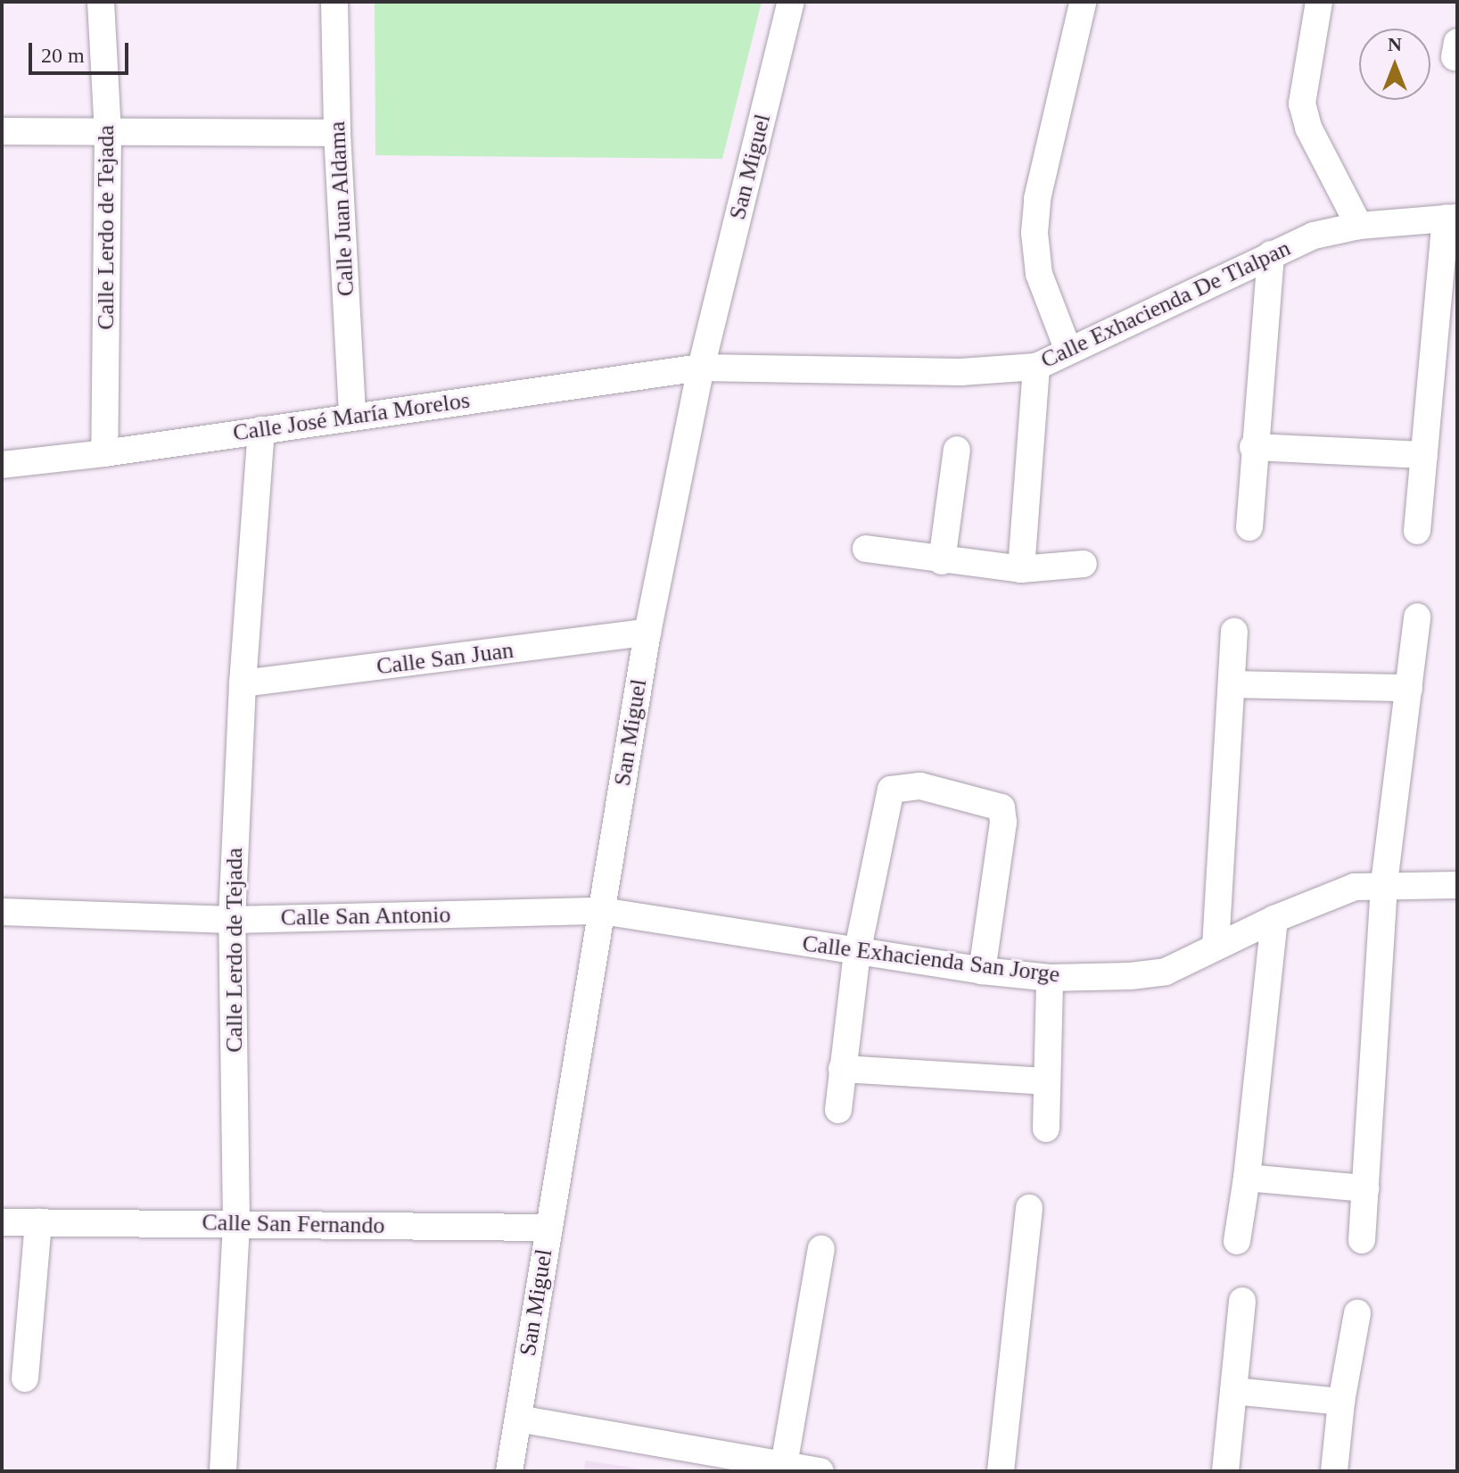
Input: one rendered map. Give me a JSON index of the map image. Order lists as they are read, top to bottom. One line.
{"streets":{"street":["San Miguel","Calle Juan Aldama","Calle Lerdo de Tejada","Calle Exhacienda De Tlalpan","Calle José María Morelos","Calle San Juan","Calle San Antonio","Calle Exhacienda San Jorge","Calle San Fernando"]},"crossings":[["San Miguel","Calle Exhacienda De Tlalpan"],["San Miguel","Calle José María Morelos"],["San Miguel","Calle San Juan"],["San Miguel","Calle San Antonio"],["San Miguel","Calle Exhacienda San Jorge"],["San Miguel","Calle San Fernando"],["Calle Juan Aldama","Calle José María Morelos"],["Calle Lerdo de Tejada","Calle José María Morelos"],["Calle Lerdo de Tejada","Calle San Juan"],["Calle Lerdo de Tejada","Calle San Antonio"],["Calle Lerdo de Tejada","Calle San Fernando"],["Calle Exhacienda De Tlalpan","Calle José María Morelos"],["Calle San Antonio","Calle Exhacienda San Jorge"]],"scale_bar":"20 m","north":"top"}
